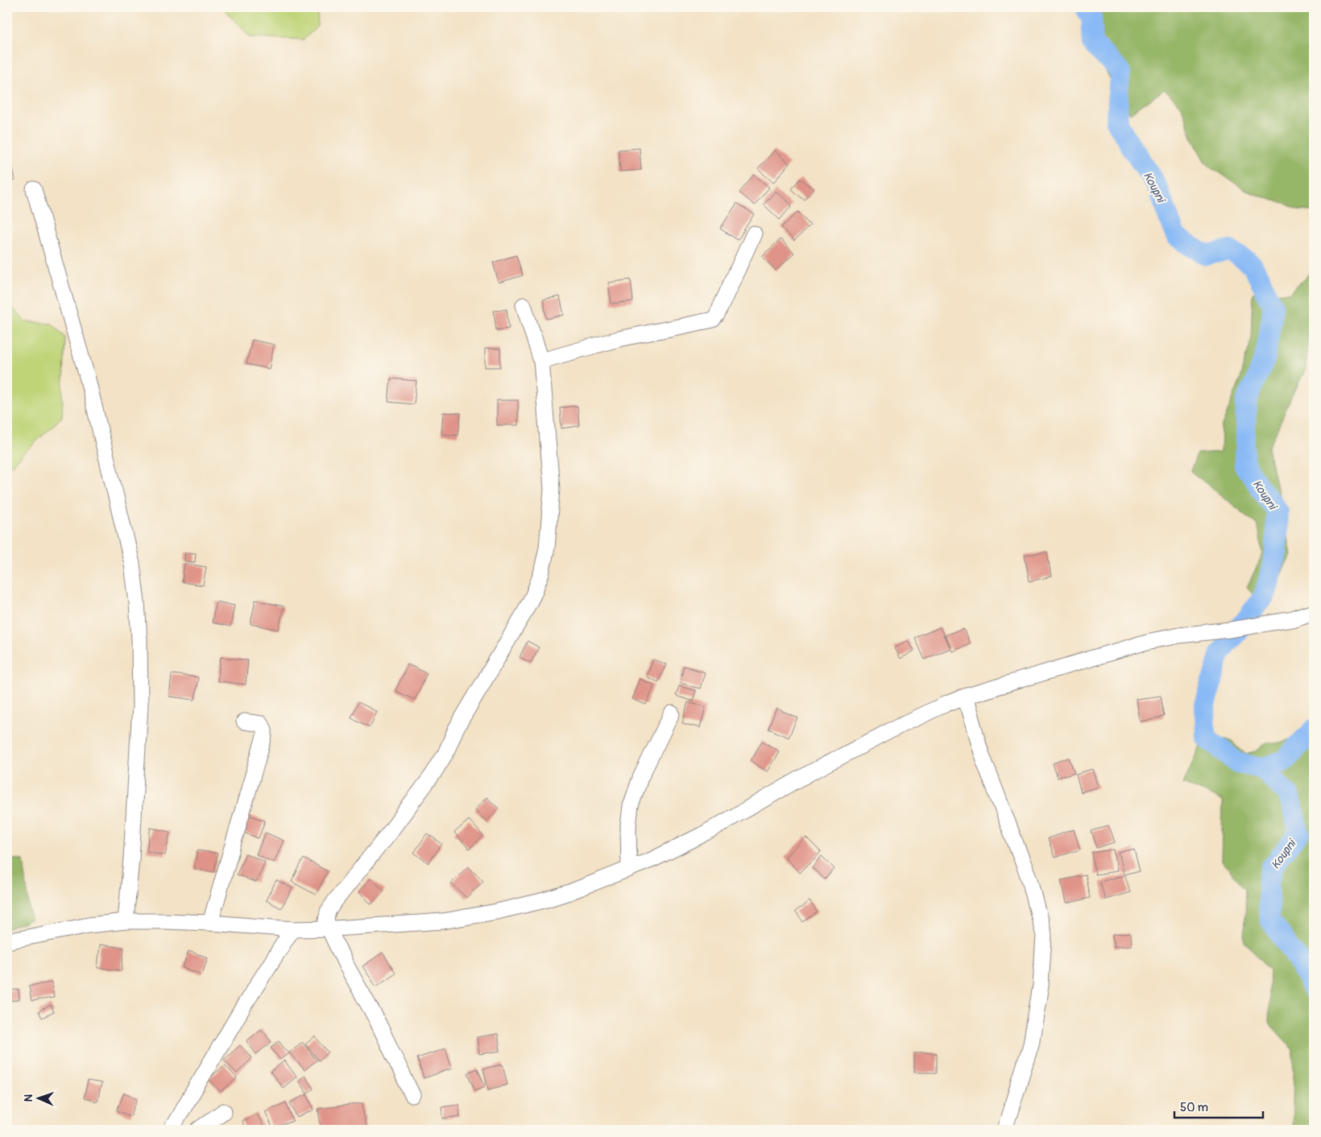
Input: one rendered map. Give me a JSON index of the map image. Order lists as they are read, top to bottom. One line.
{"water":["Koupni"],"scale_bar":"50 m","north":"left"}
